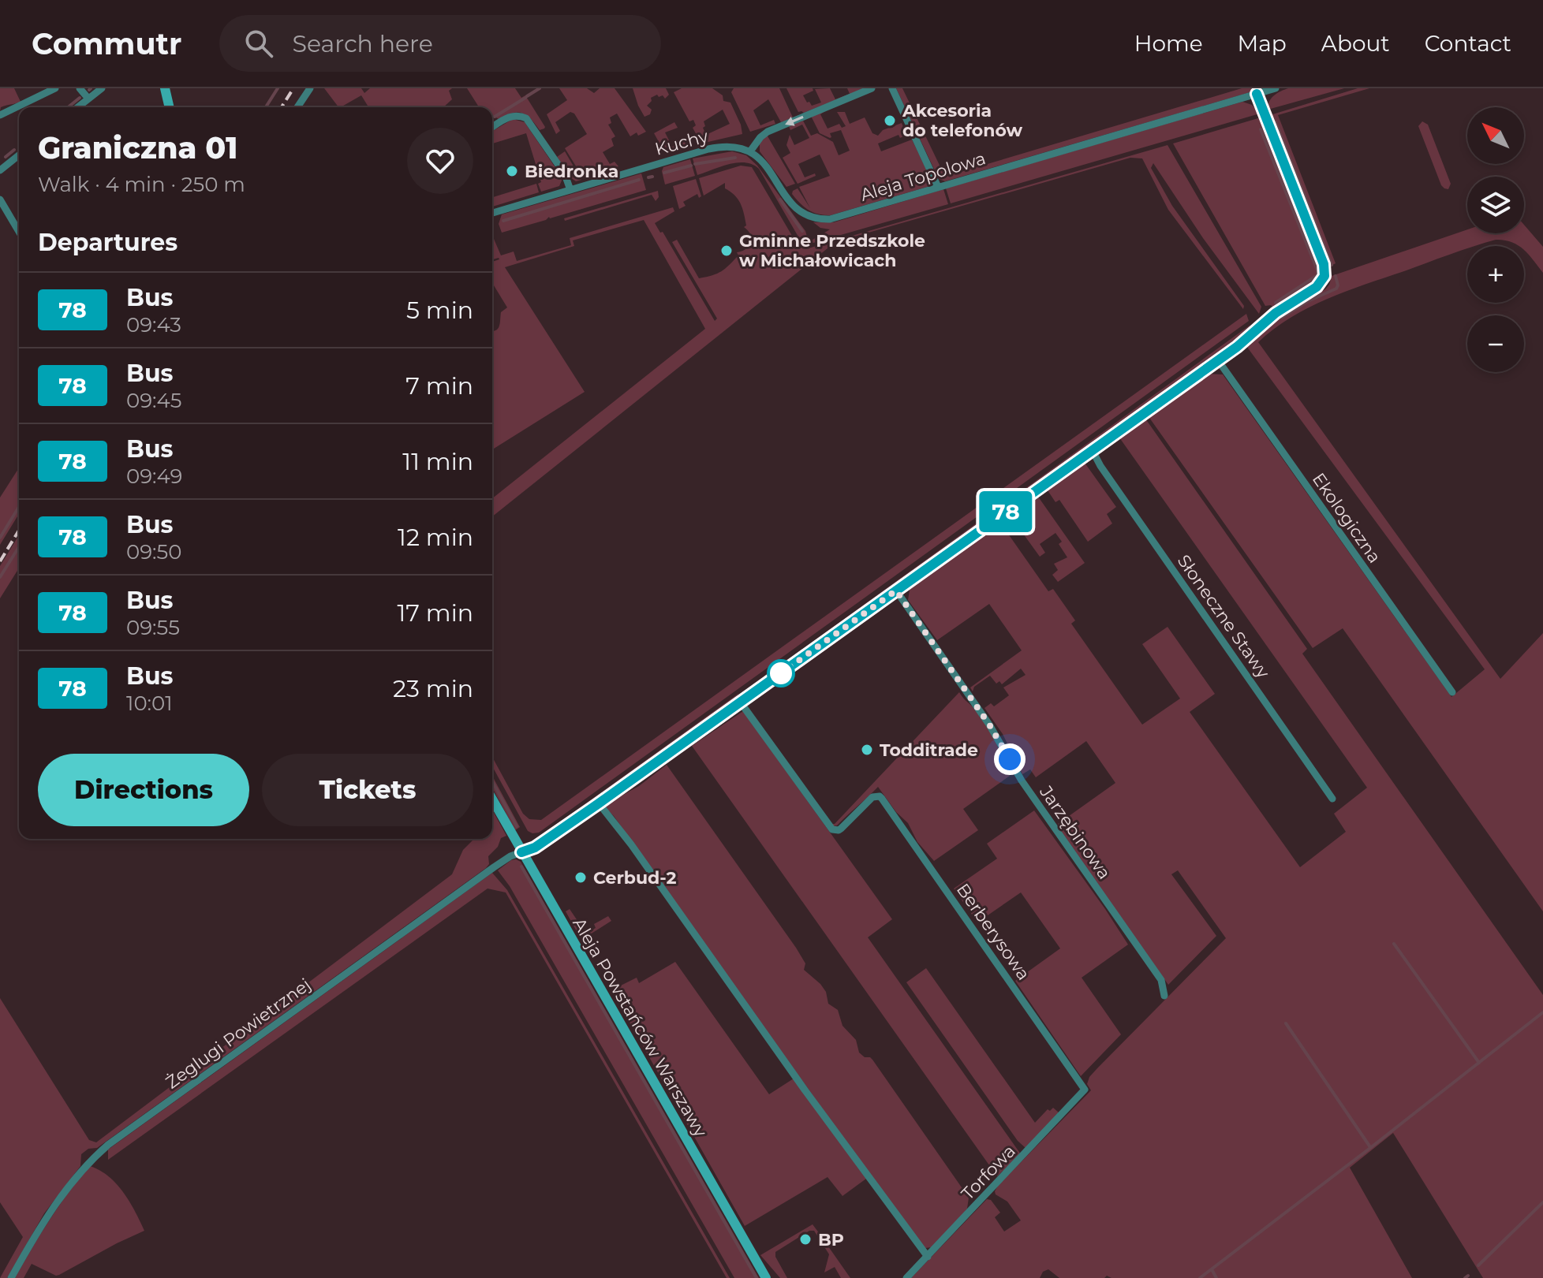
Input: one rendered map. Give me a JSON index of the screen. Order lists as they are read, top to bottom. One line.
{"streets":{"street":["Kuchy","Aleja Topolowa","Ekologiczna","Słoneczne Stawy","Jarzębinowa","Berberysowa","Aleja Powstańców Warszawy","Żeglugi Powietrznej","Torfowa"]},"crossings":[["Kuchy","Aleja Topolowa"],["Aleja Topolowa","Żeglugi Powietrznej"],["Ekologiczna","Żeglugi Powietrznej"],["Słoneczne Stawy","Żeglugi Powietrznej"],["Jarzębinowa","Żeglugi Powietrznej"],["Berberysowa","Żeglugi Powietrznej"],["Berberysowa","Torfowa"],["Aleja Powstańców Warszawy","Żeglugi Powietrznej"]],"places":["Akcesoria do telefonów","Biedronka","Gminne Przedszkole w Michałowicach","Todditrade","Cerbud-2","BP"],"lines":["bus line 78"],"north":"top left","page":{"header":"Commutr","search":"Search here","nav":["Home","Map","About","Contact"],"on_map":"78","map_buttons":["+","−"],"heading":[["Graniczna 01","Walk · 4 min · 250 m"],"Departures"],"list":[{"mark":"78","name":"Bus","note":"09:43","value":"5 min"},{"mark":"78","name":"Bus","note":"09:45","value":"7 min"},{"mark":"78","name":"Bus","note":"09:49","value":"11 min"},{"mark":"78","name":"Bus","note":"09:50","value":"12 min"},{"mark":"78","name":"Bus","note":"09:55","value":"17 min"},{"mark":"78","name":"Bus","note":"10:01","value":"23 min"}],"buttons":["Directions","Tickets"]}}
